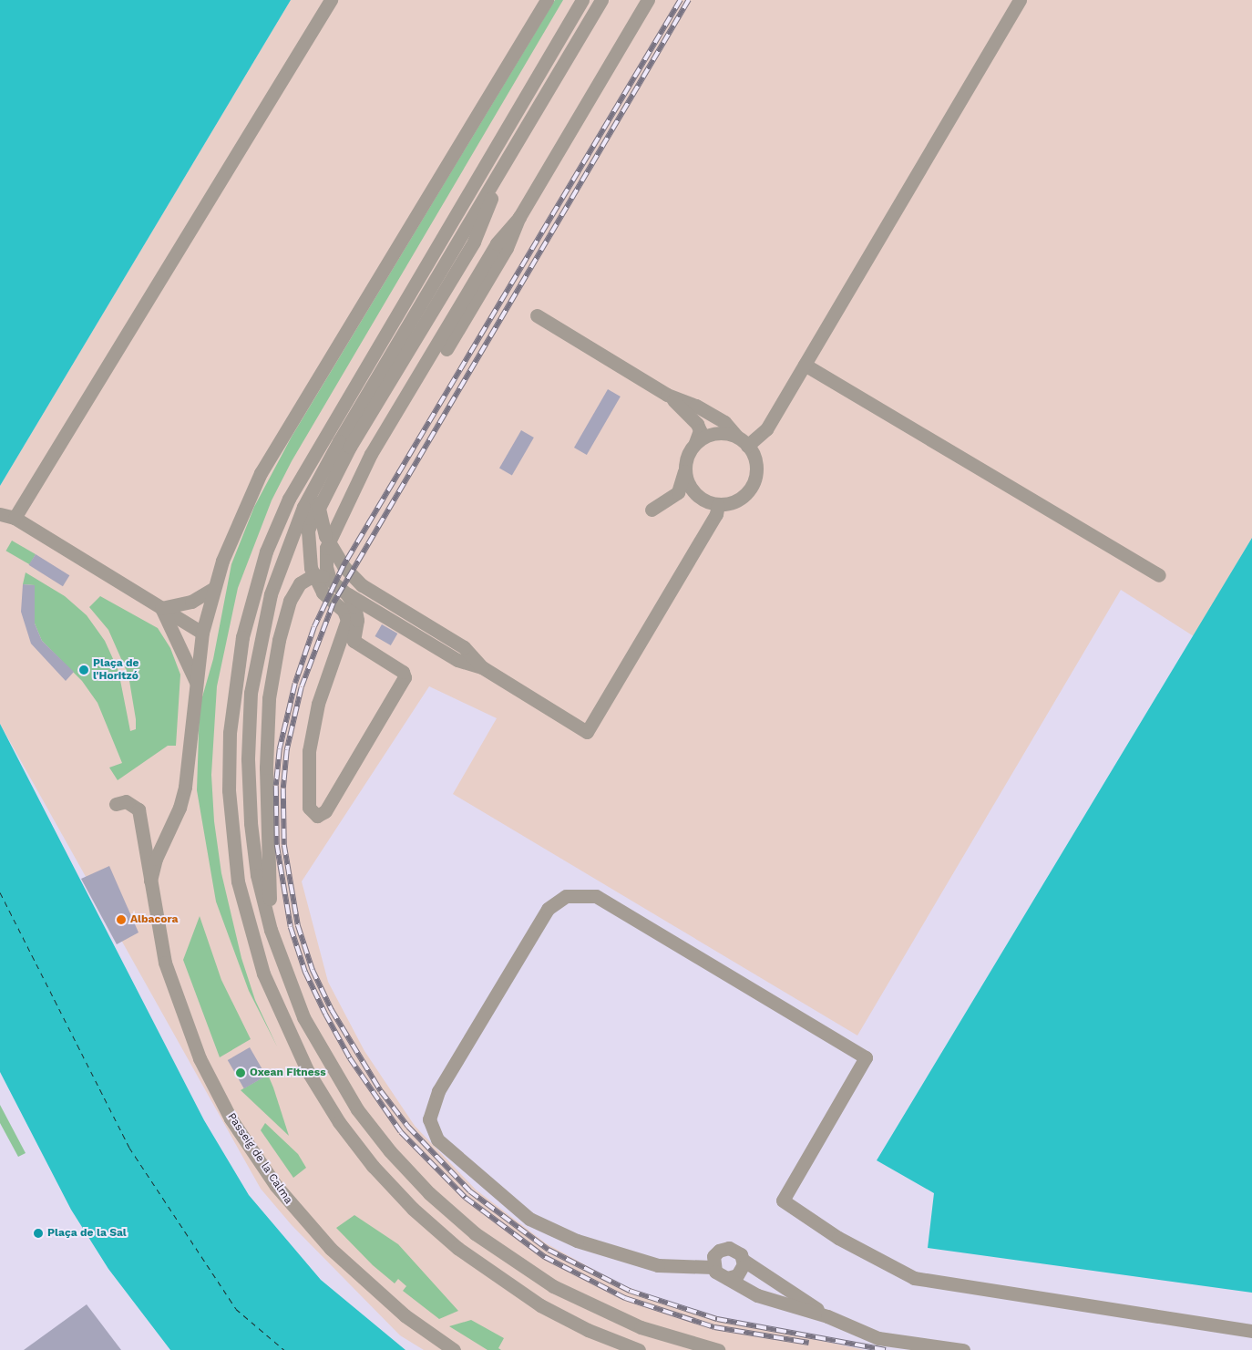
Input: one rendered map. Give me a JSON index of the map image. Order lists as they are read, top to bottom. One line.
{"streets":{"street":["Passeig de la Calma"]},"places":["Plaça de l'Horitzó","Albacora","Oxean Fitness","Plaça de la Sal"]}
